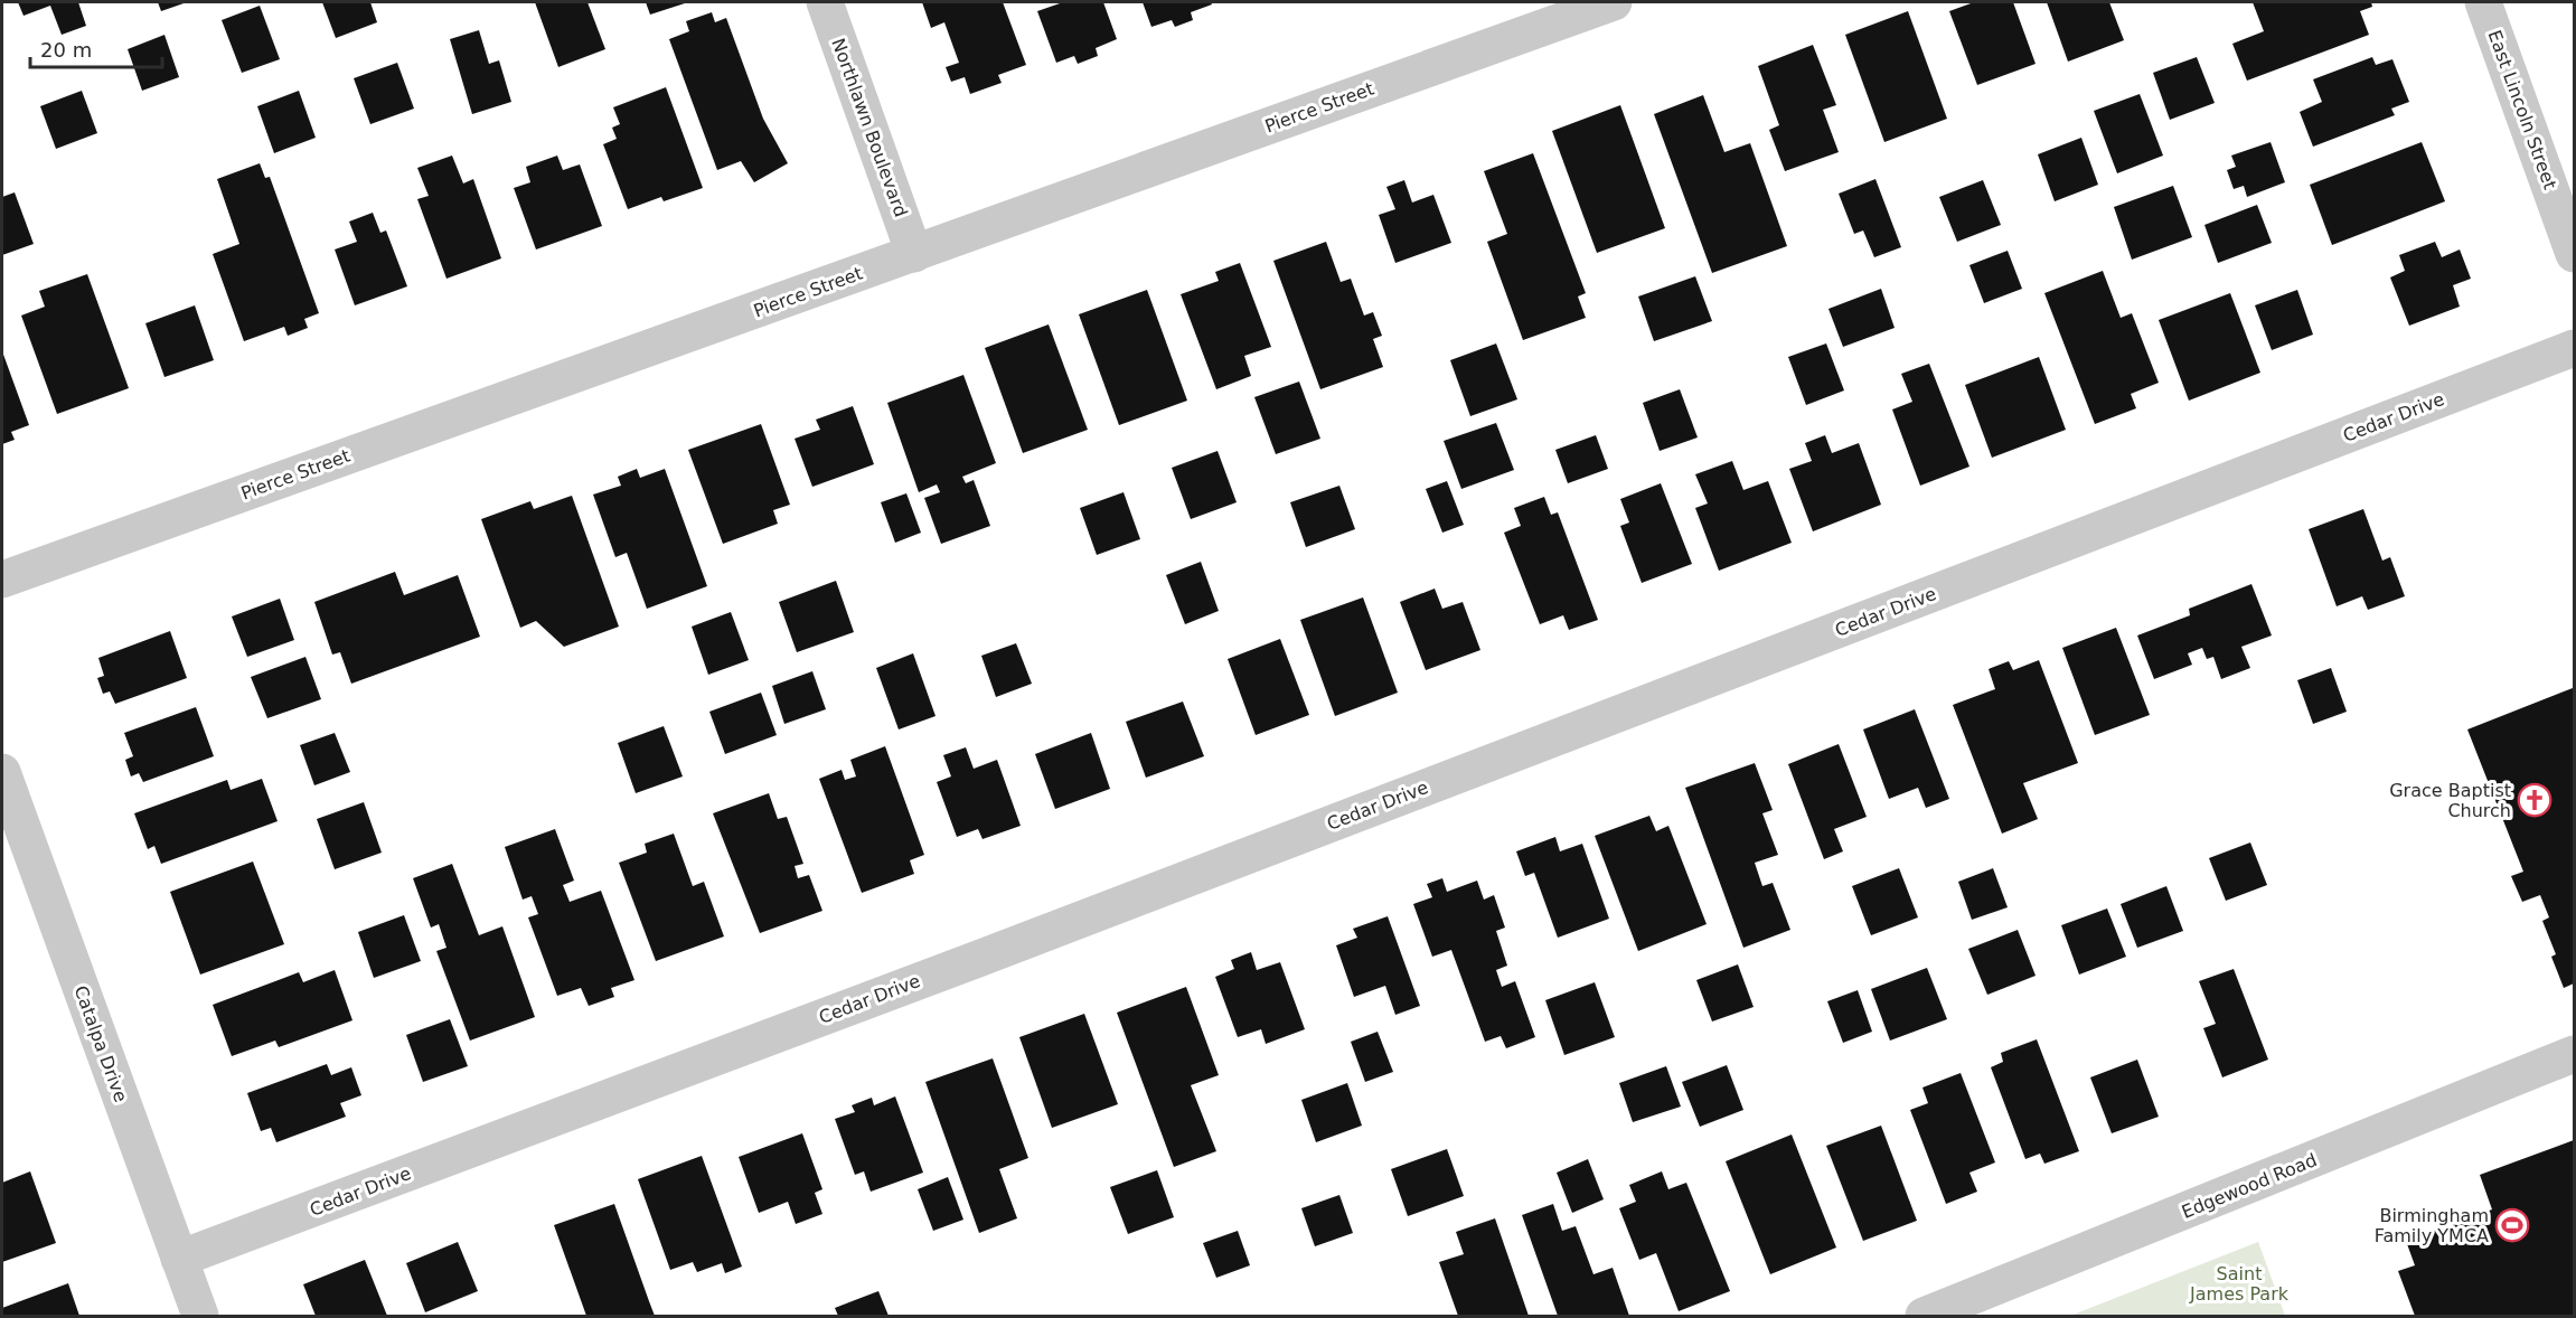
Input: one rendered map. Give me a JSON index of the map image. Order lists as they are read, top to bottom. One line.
{"streets":{"street":["Pierce Street","East Lincoln Street","Northlawn Boulevard","Cedar Drive","Catalpa Drive","Edgewood Road"]},"crossings":[["Pierce Street","Northlawn Boulevard"],["Cedar Drive","Catalpa Drive"]],"parks":["Saint James Park"],"places":{"church":["Grace Baptist Church"],"sports":["Birmingham Family YMCA"]},"scale_bar":"20 m"}
